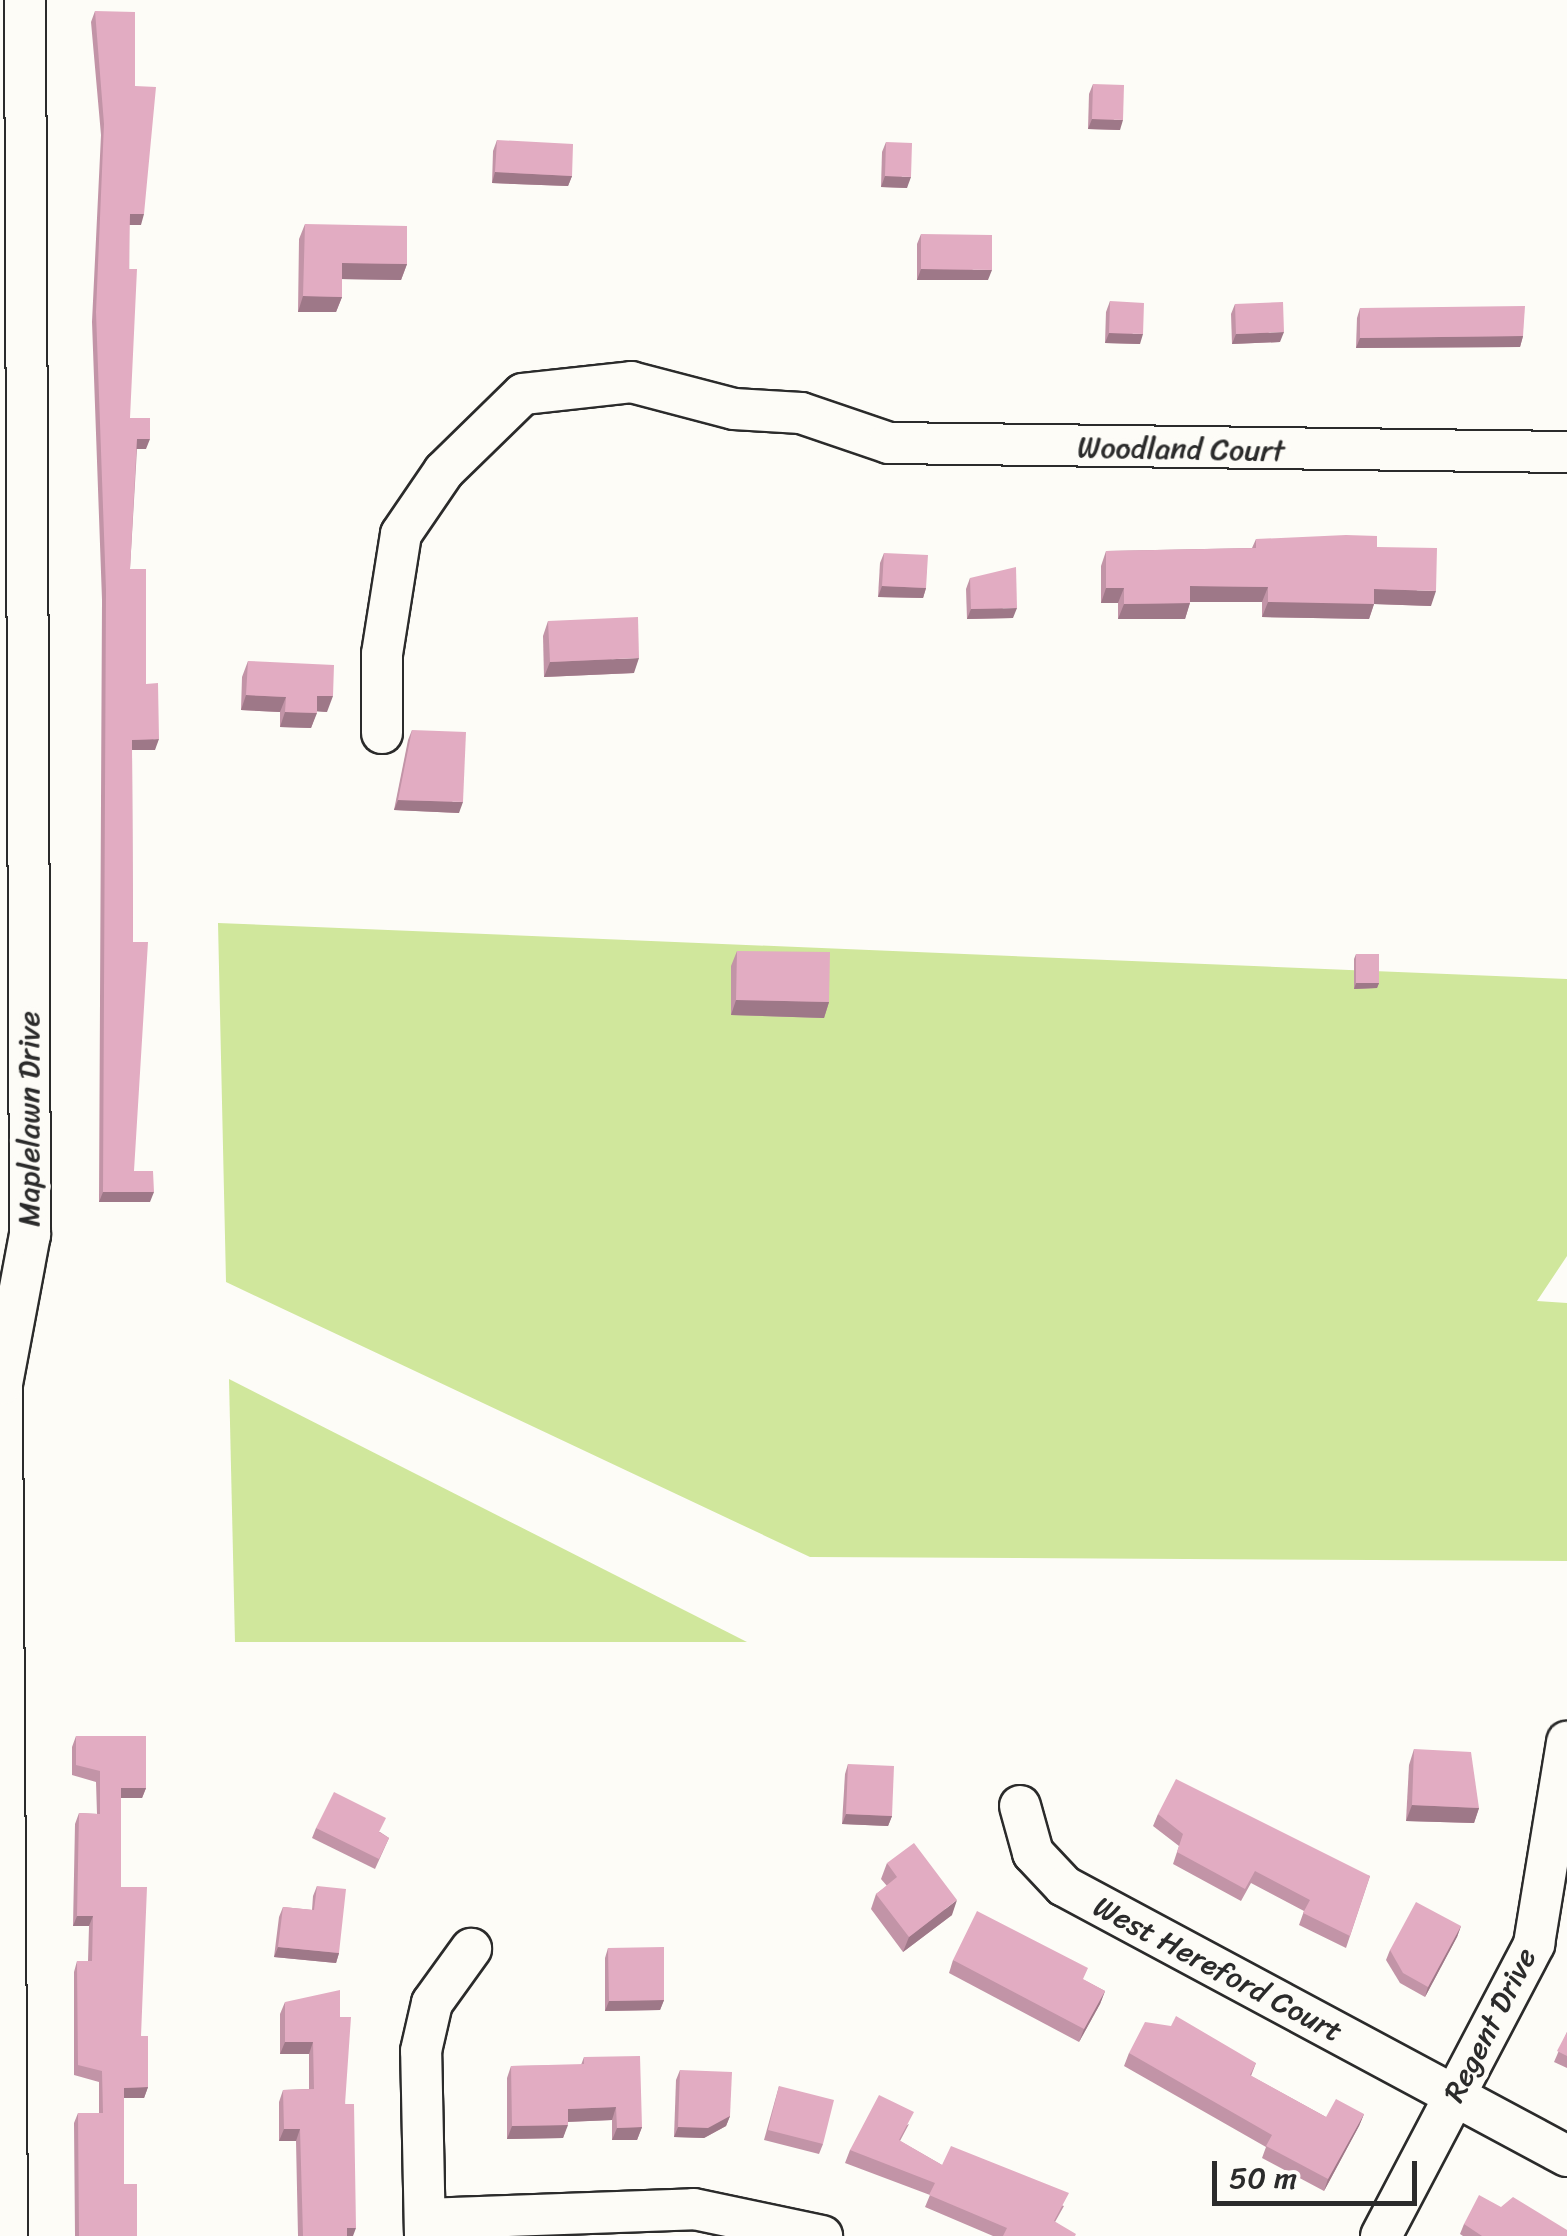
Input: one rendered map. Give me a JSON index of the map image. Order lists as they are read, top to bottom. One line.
{"streets":{"street":["Woodland Court","Maplelawn Drive","West Hereford Court","Regent Drive"]},"crossings":[["West Hereford Court","Regent Drive"]],"scale_bar":"50 m"}
